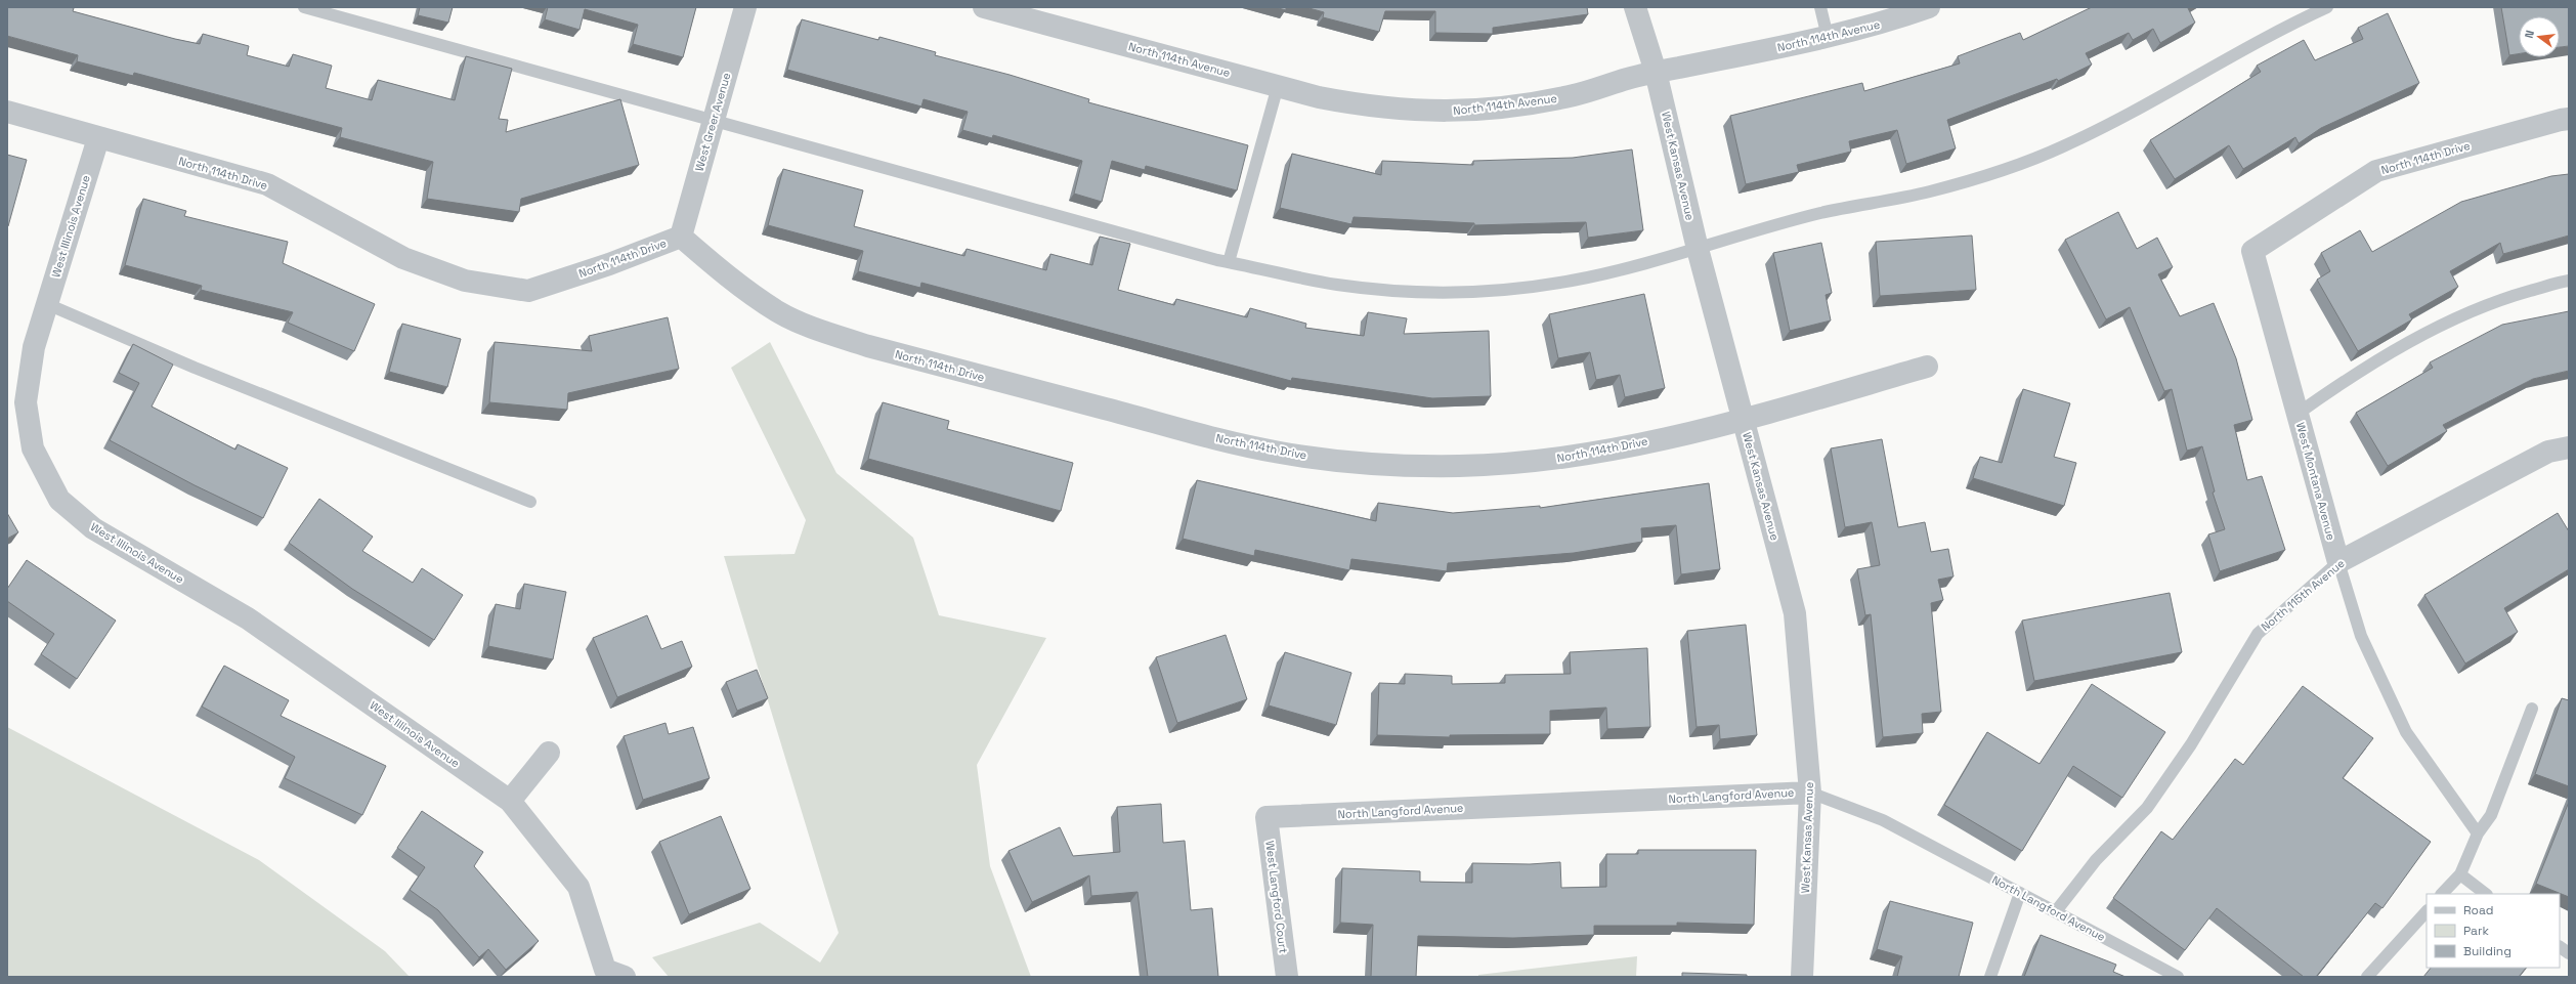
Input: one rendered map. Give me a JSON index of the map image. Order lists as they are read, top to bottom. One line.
{"streets":{"street":["North 114th Avenue","West Greer Avenue","North 114th Drive","West Kansas Avenue","West Illinois Avenue","West Montana Avenue","North 115th Avenue","North Langford Avenue","West Langford Court"]},"crossings":[["North 114th Avenue","West Kansas Avenue"],["West Greer Avenue","North 114th Drive"],["North 114th Drive","West Kansas Avenue"],["North 114th Drive","West Illinois Avenue"],["North 114th Drive","West Montana Avenue"],["West Kansas Avenue","North Langford Avenue"],["West Montana Avenue","North 115th Avenue"],["North 115th Avenue","North Langford Avenue"],["North Langford Avenue","West Langford Court"]],"legend":["Road","Park","Building"],"north":"left"}
